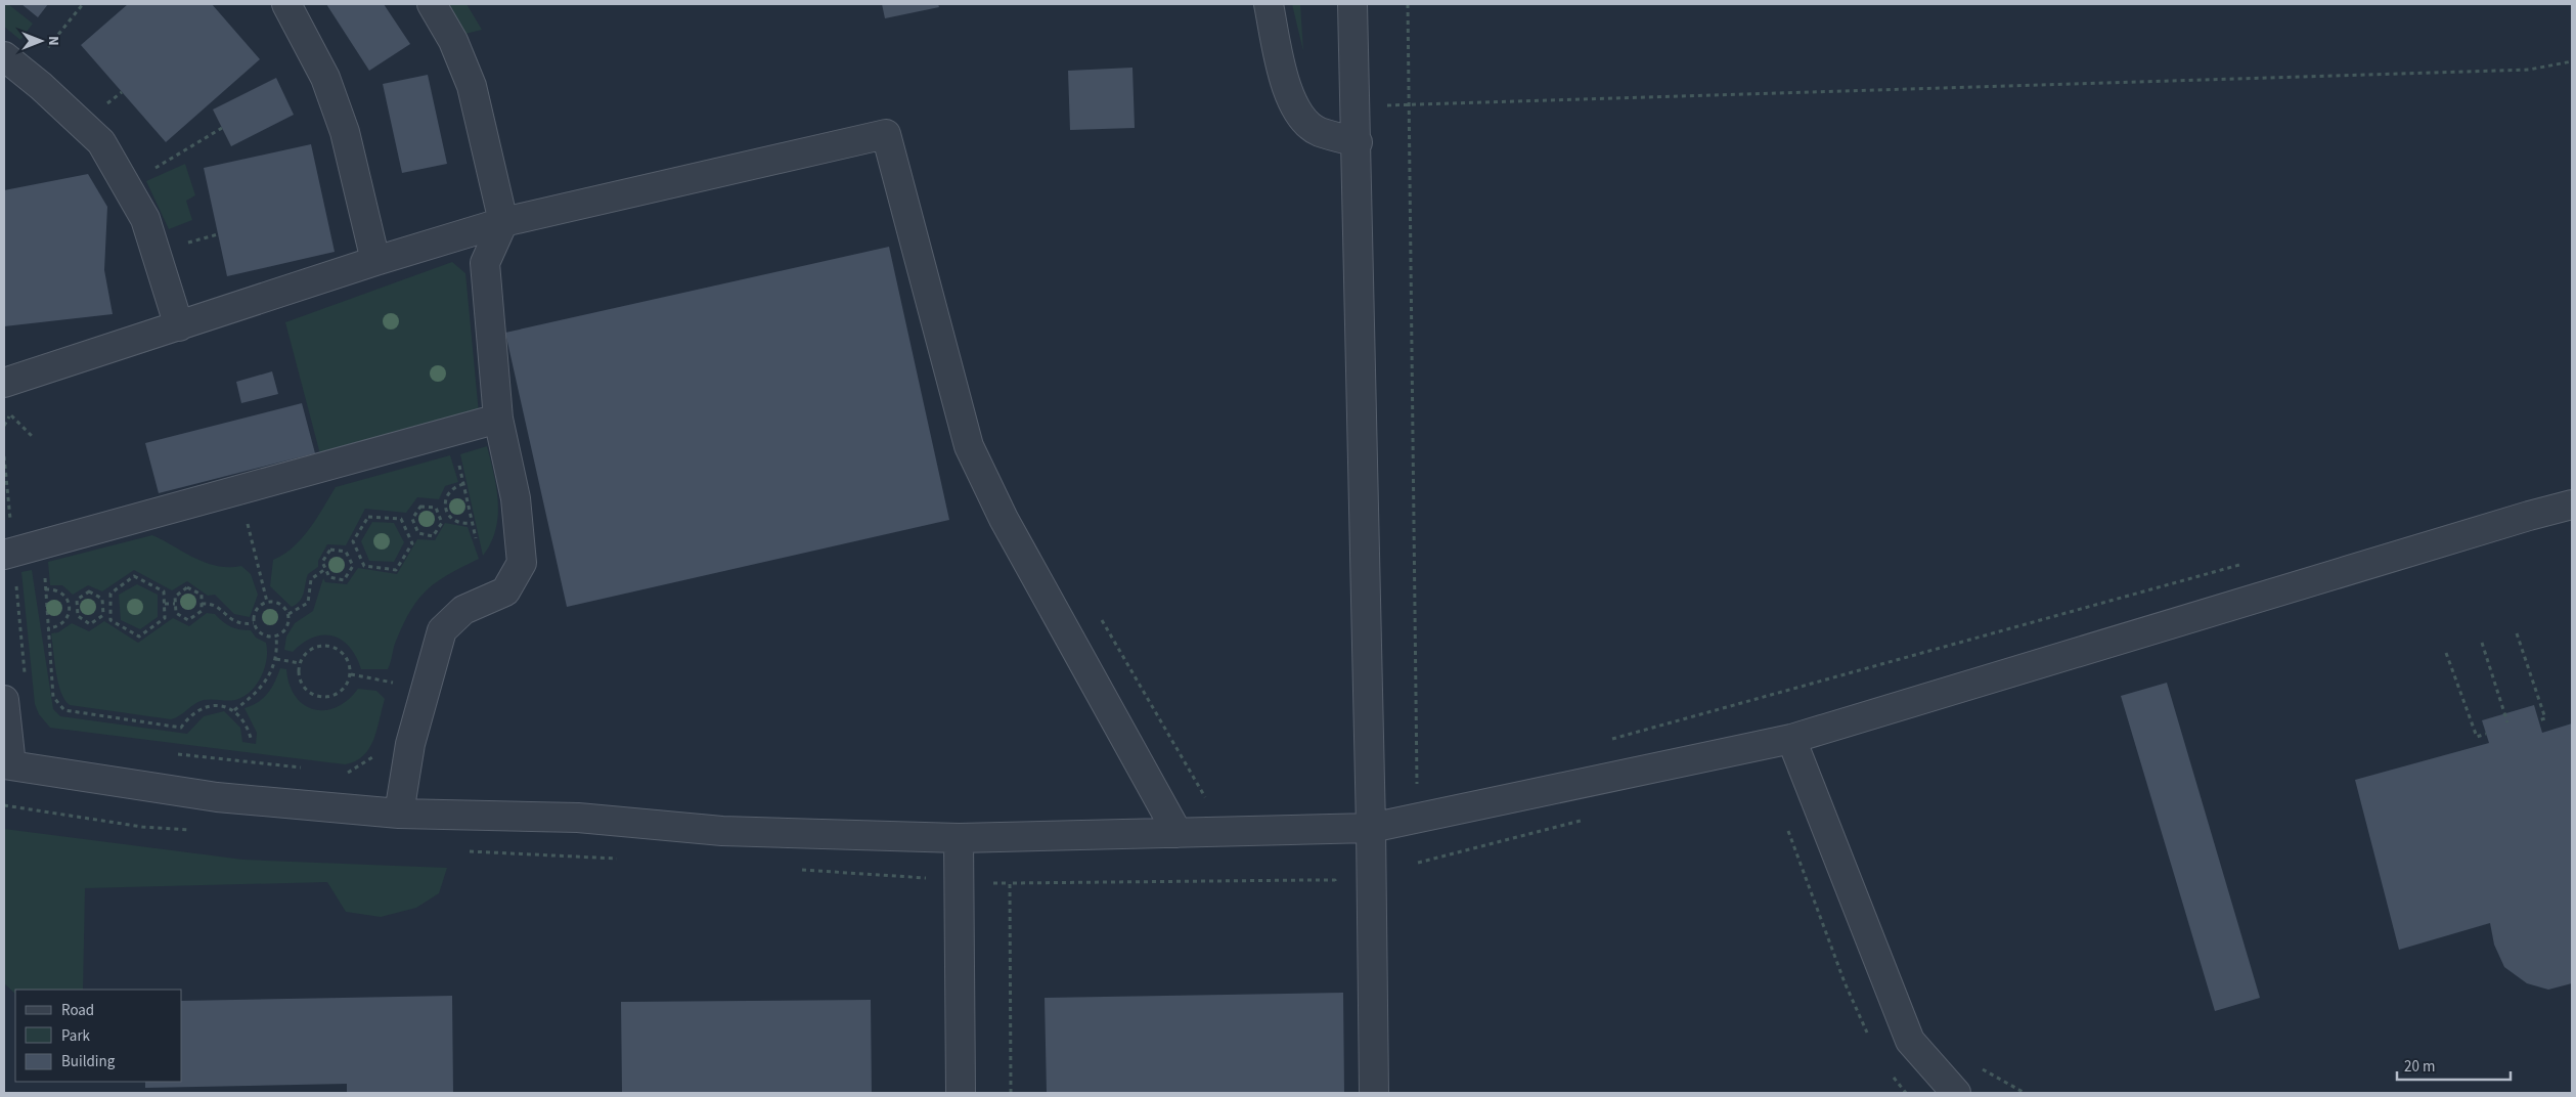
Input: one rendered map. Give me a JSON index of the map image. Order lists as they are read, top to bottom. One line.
{"legend":["Road","Park","Building"],"scale_bar":"20 m","north":"right"}
